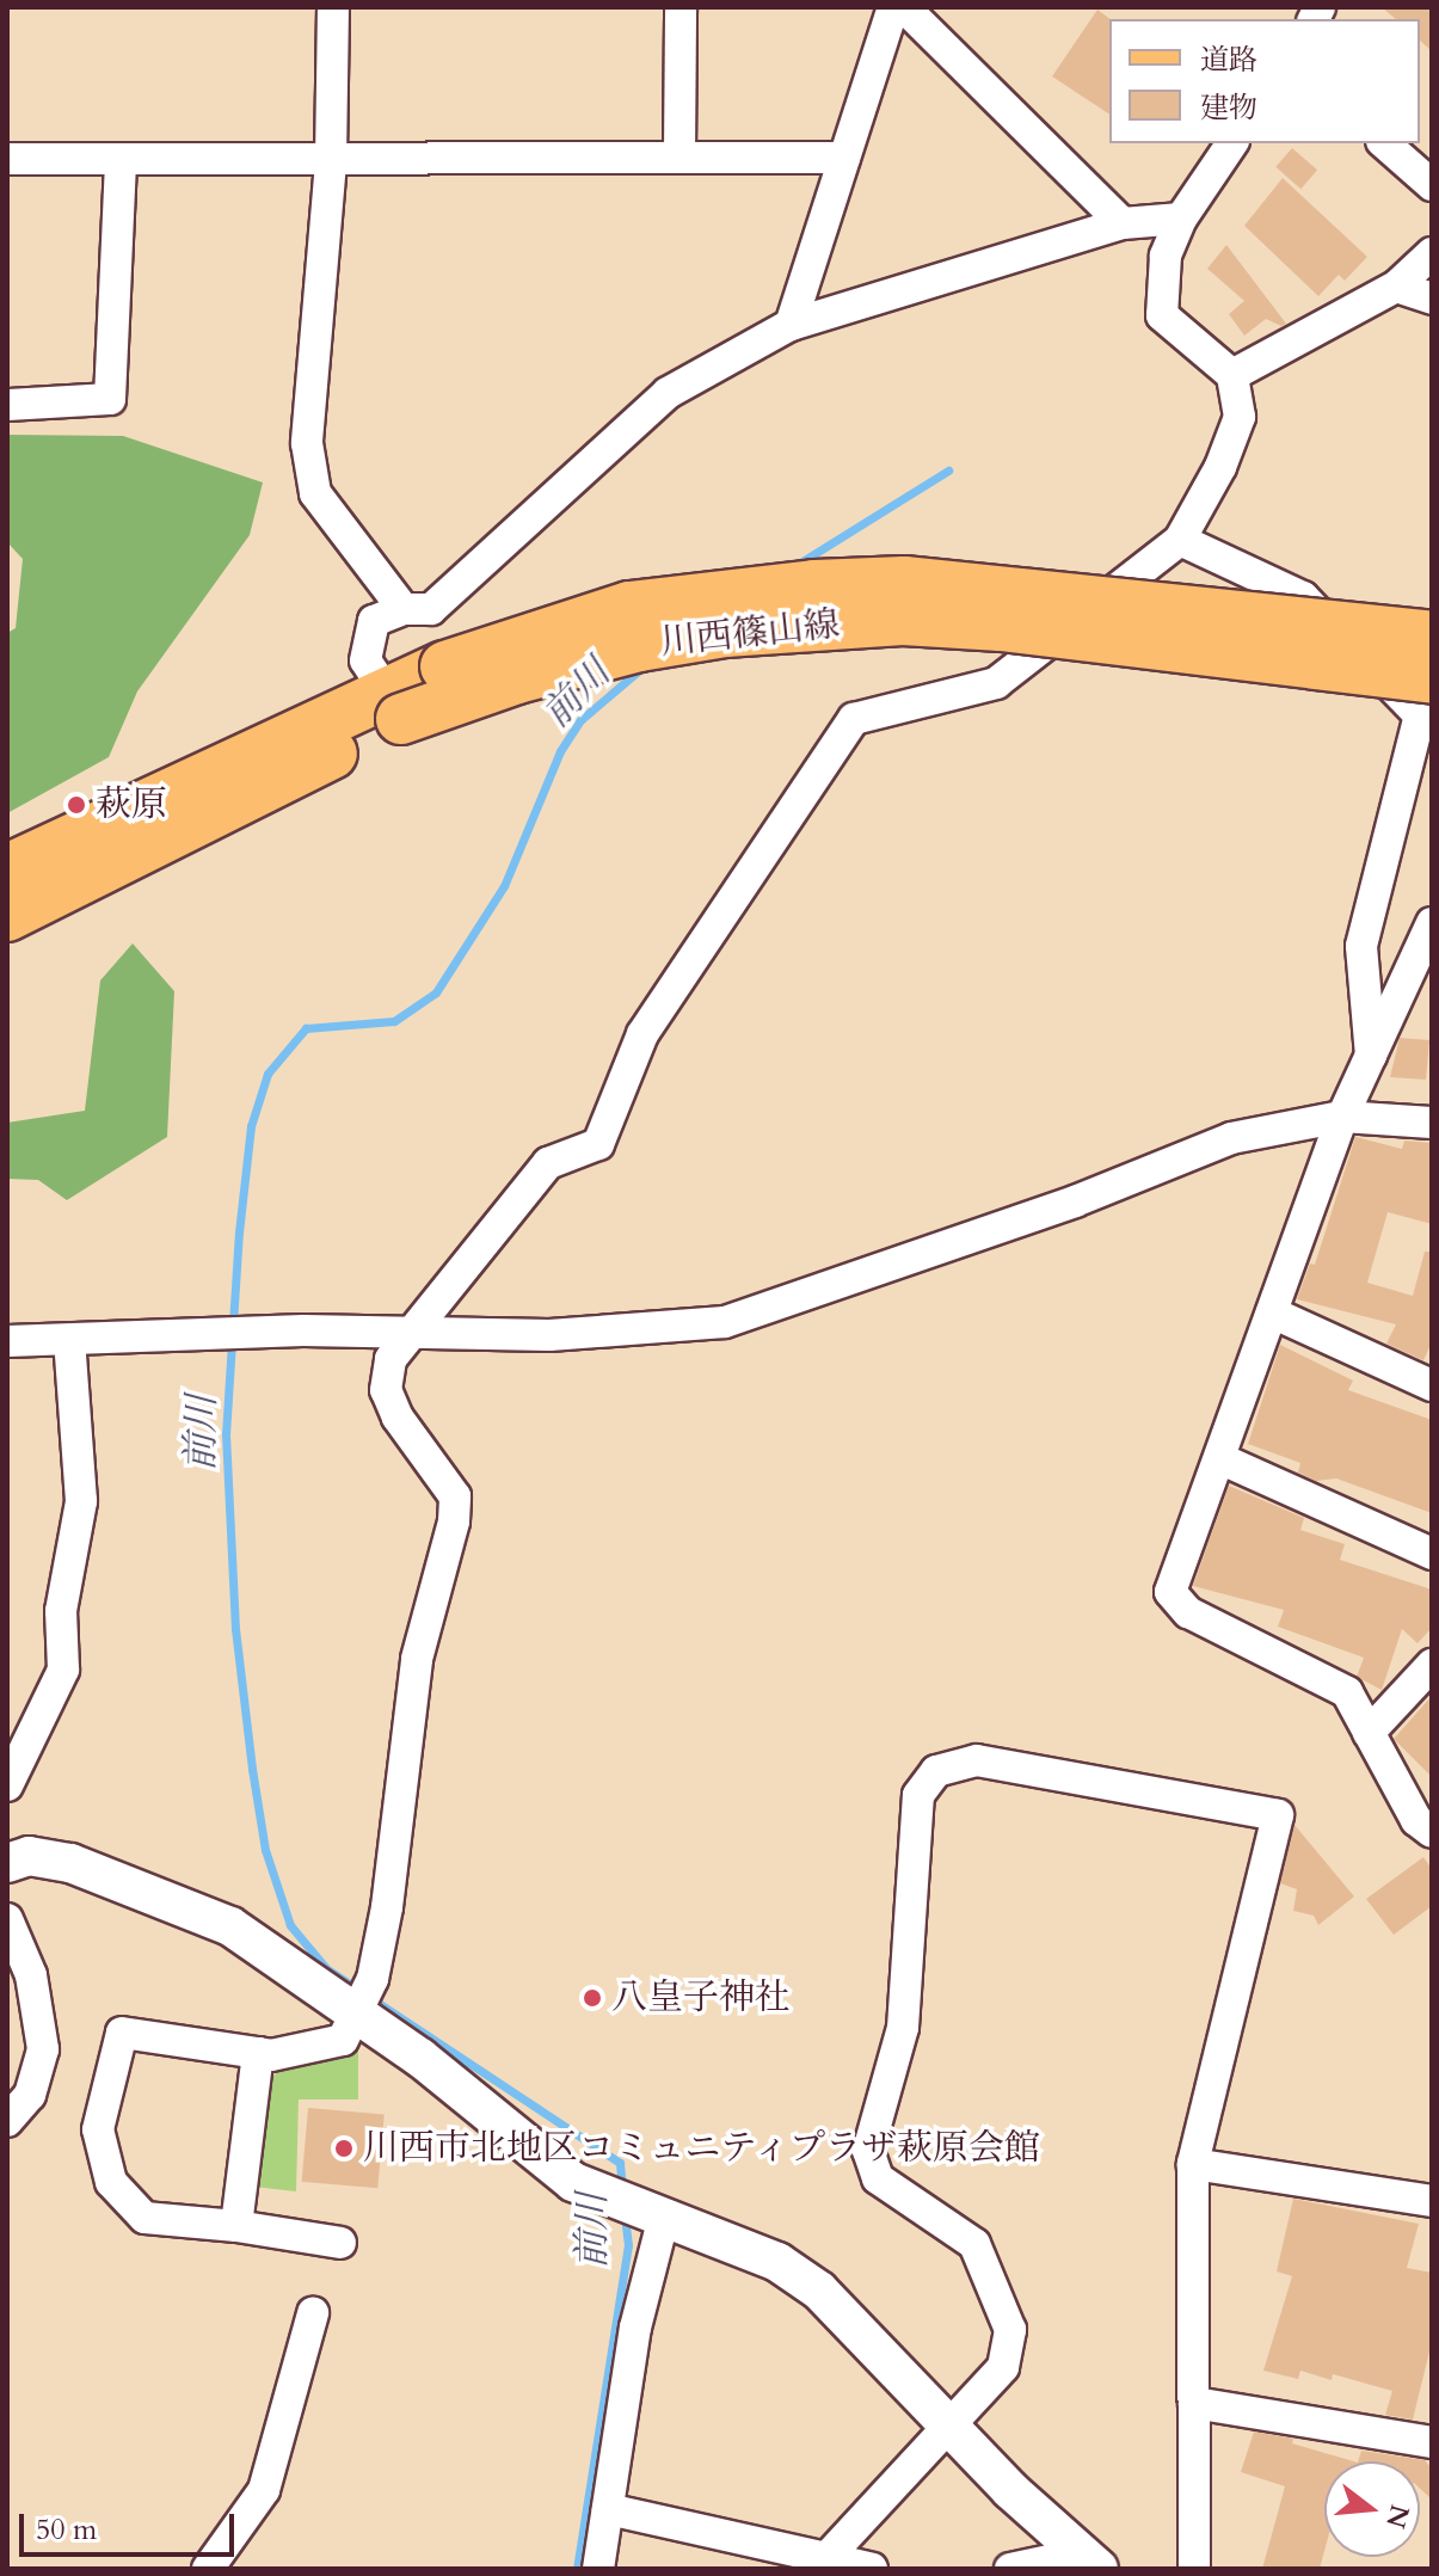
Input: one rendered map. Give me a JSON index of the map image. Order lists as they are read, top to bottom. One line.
{"streets":{"main road":["川西篠山線"]},"water":["前川"],"places":["萩原","八皇子神社","川西市北地区コミュニティプラザ萩原会館"],"legend":["道路","建物"],"scale_bar":"50 m","north":"right"}
